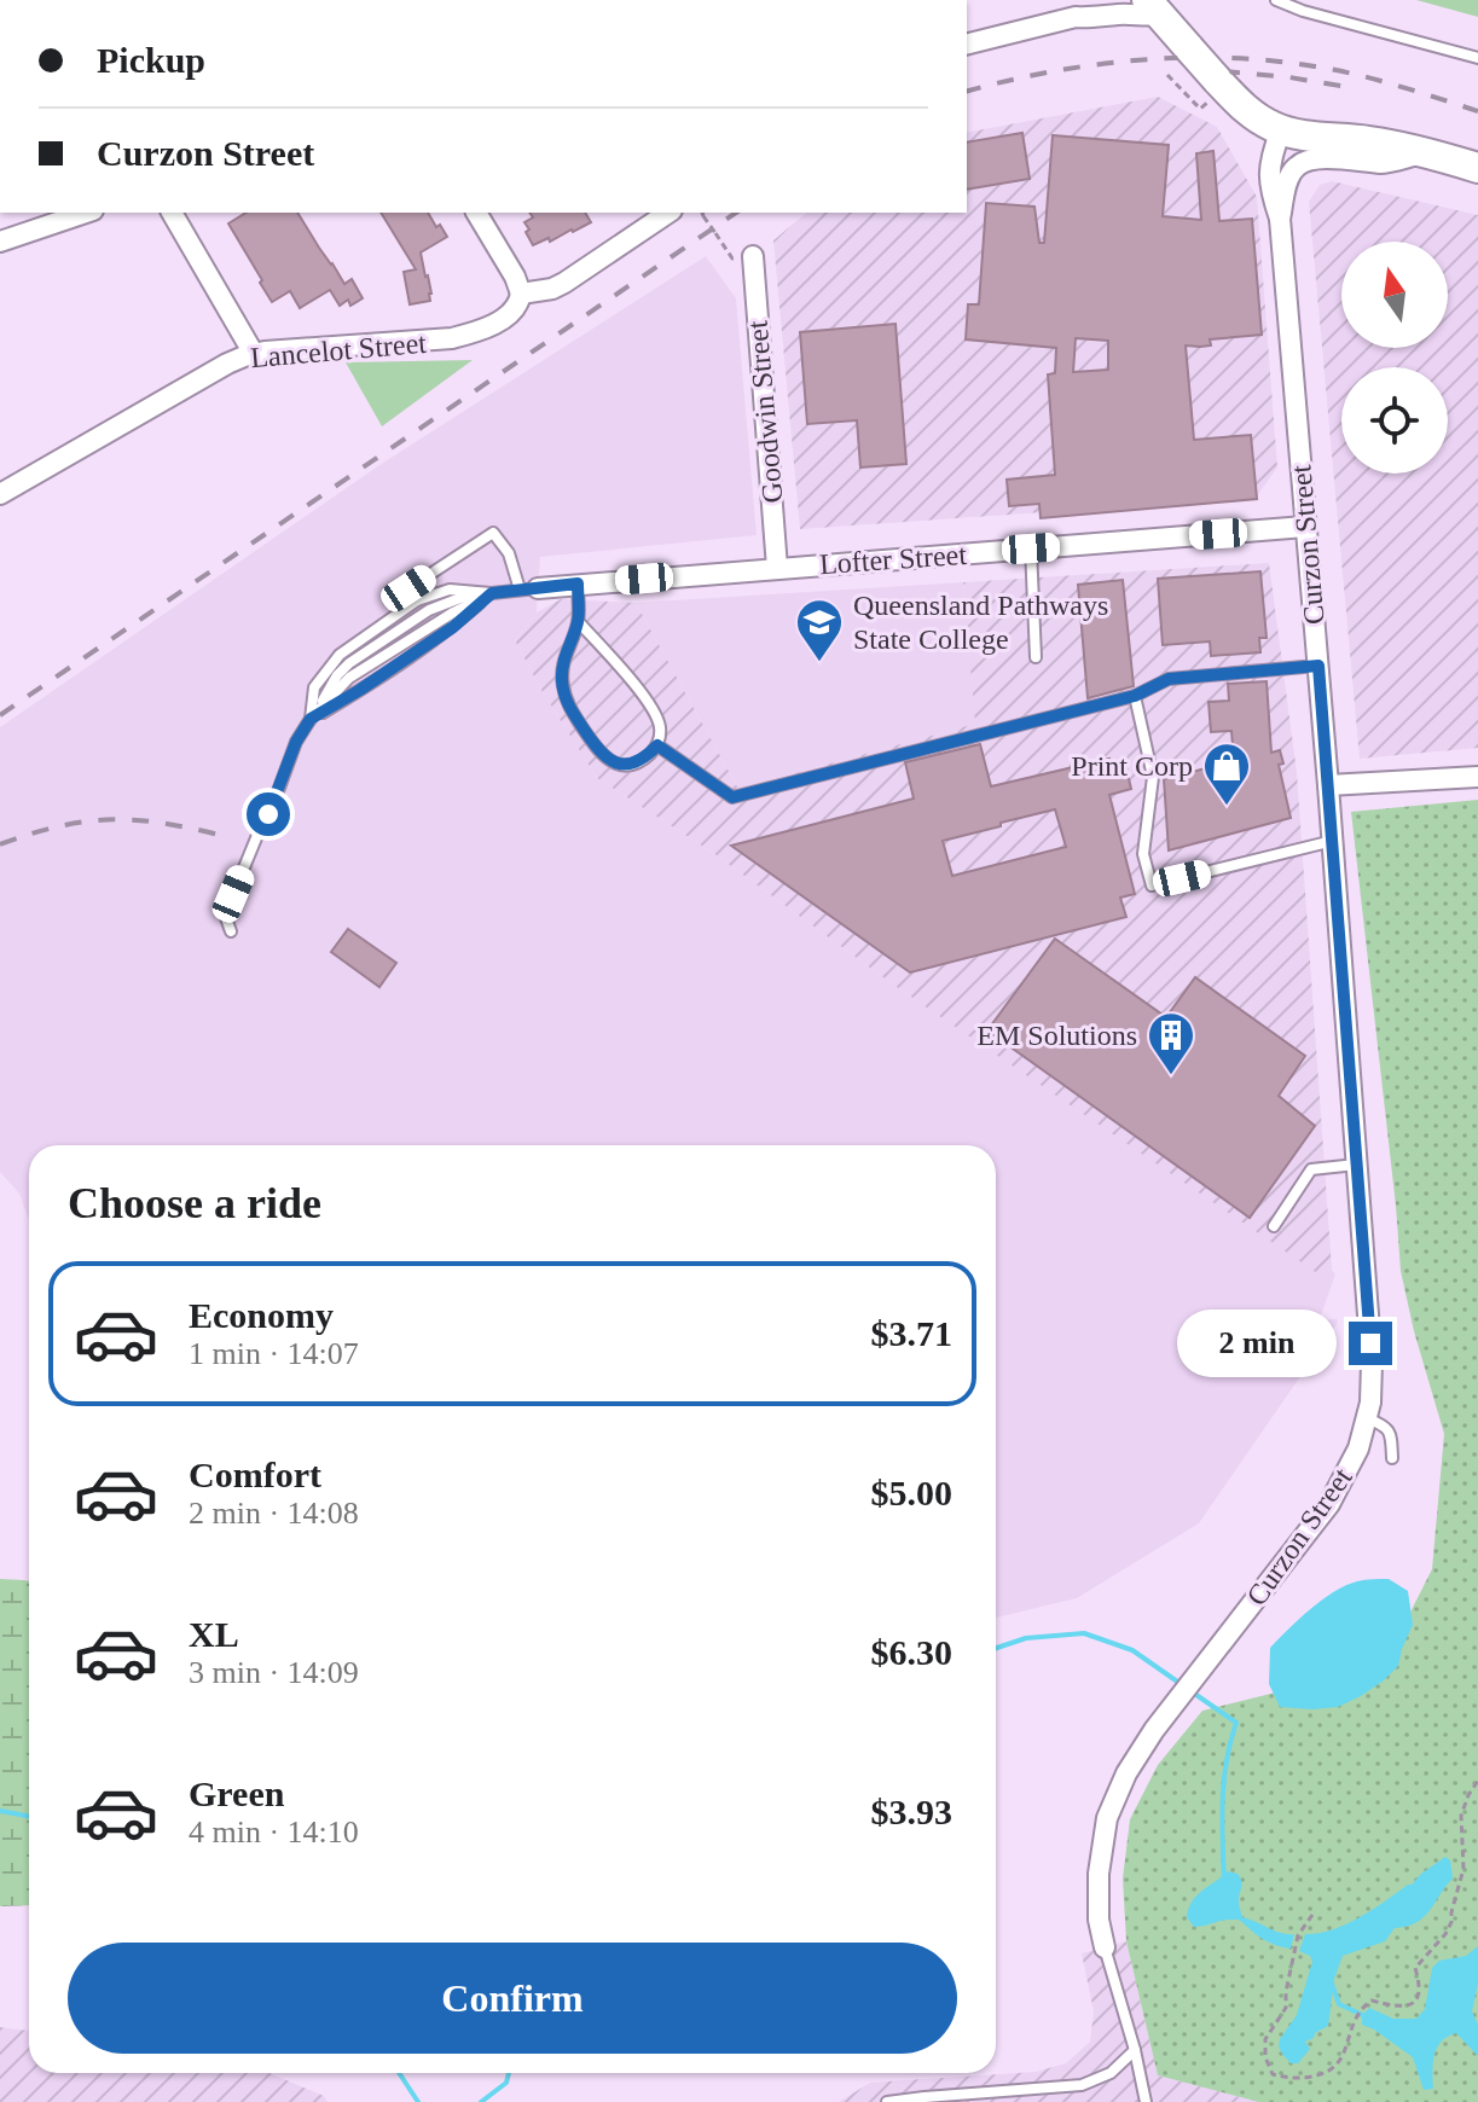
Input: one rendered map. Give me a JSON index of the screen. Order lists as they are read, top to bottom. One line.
{"streets":{"street":["Lancelot Street","Goodwin Street","Curzon Street","Lofter Street"]},"crossings":[["Goodwin Street","Lofter Street"],["Curzon Street","Lofter Street"]],"places":{"school or university":["Queensland Pathways State College"],"shop":["Print Corp"],"building":["EM Solutions"]},"north":"top","page":{"banner":["Pickup","Curzon Street"],"heading":"Choose a ride","list":[{"name":"Economy","note":"1 min · 14:07","value":"$3.71"},{"name":"Comfort","note":"2 min · 14:08","value":"$5.00"},{"name":"XL","note":"3 min · 14:09","value":"$6.30"},{"name":"Green","note":"4 min · 14:10","value":"$3.93"}],"bubble":"2 min","buttons":"Confirm"}}
